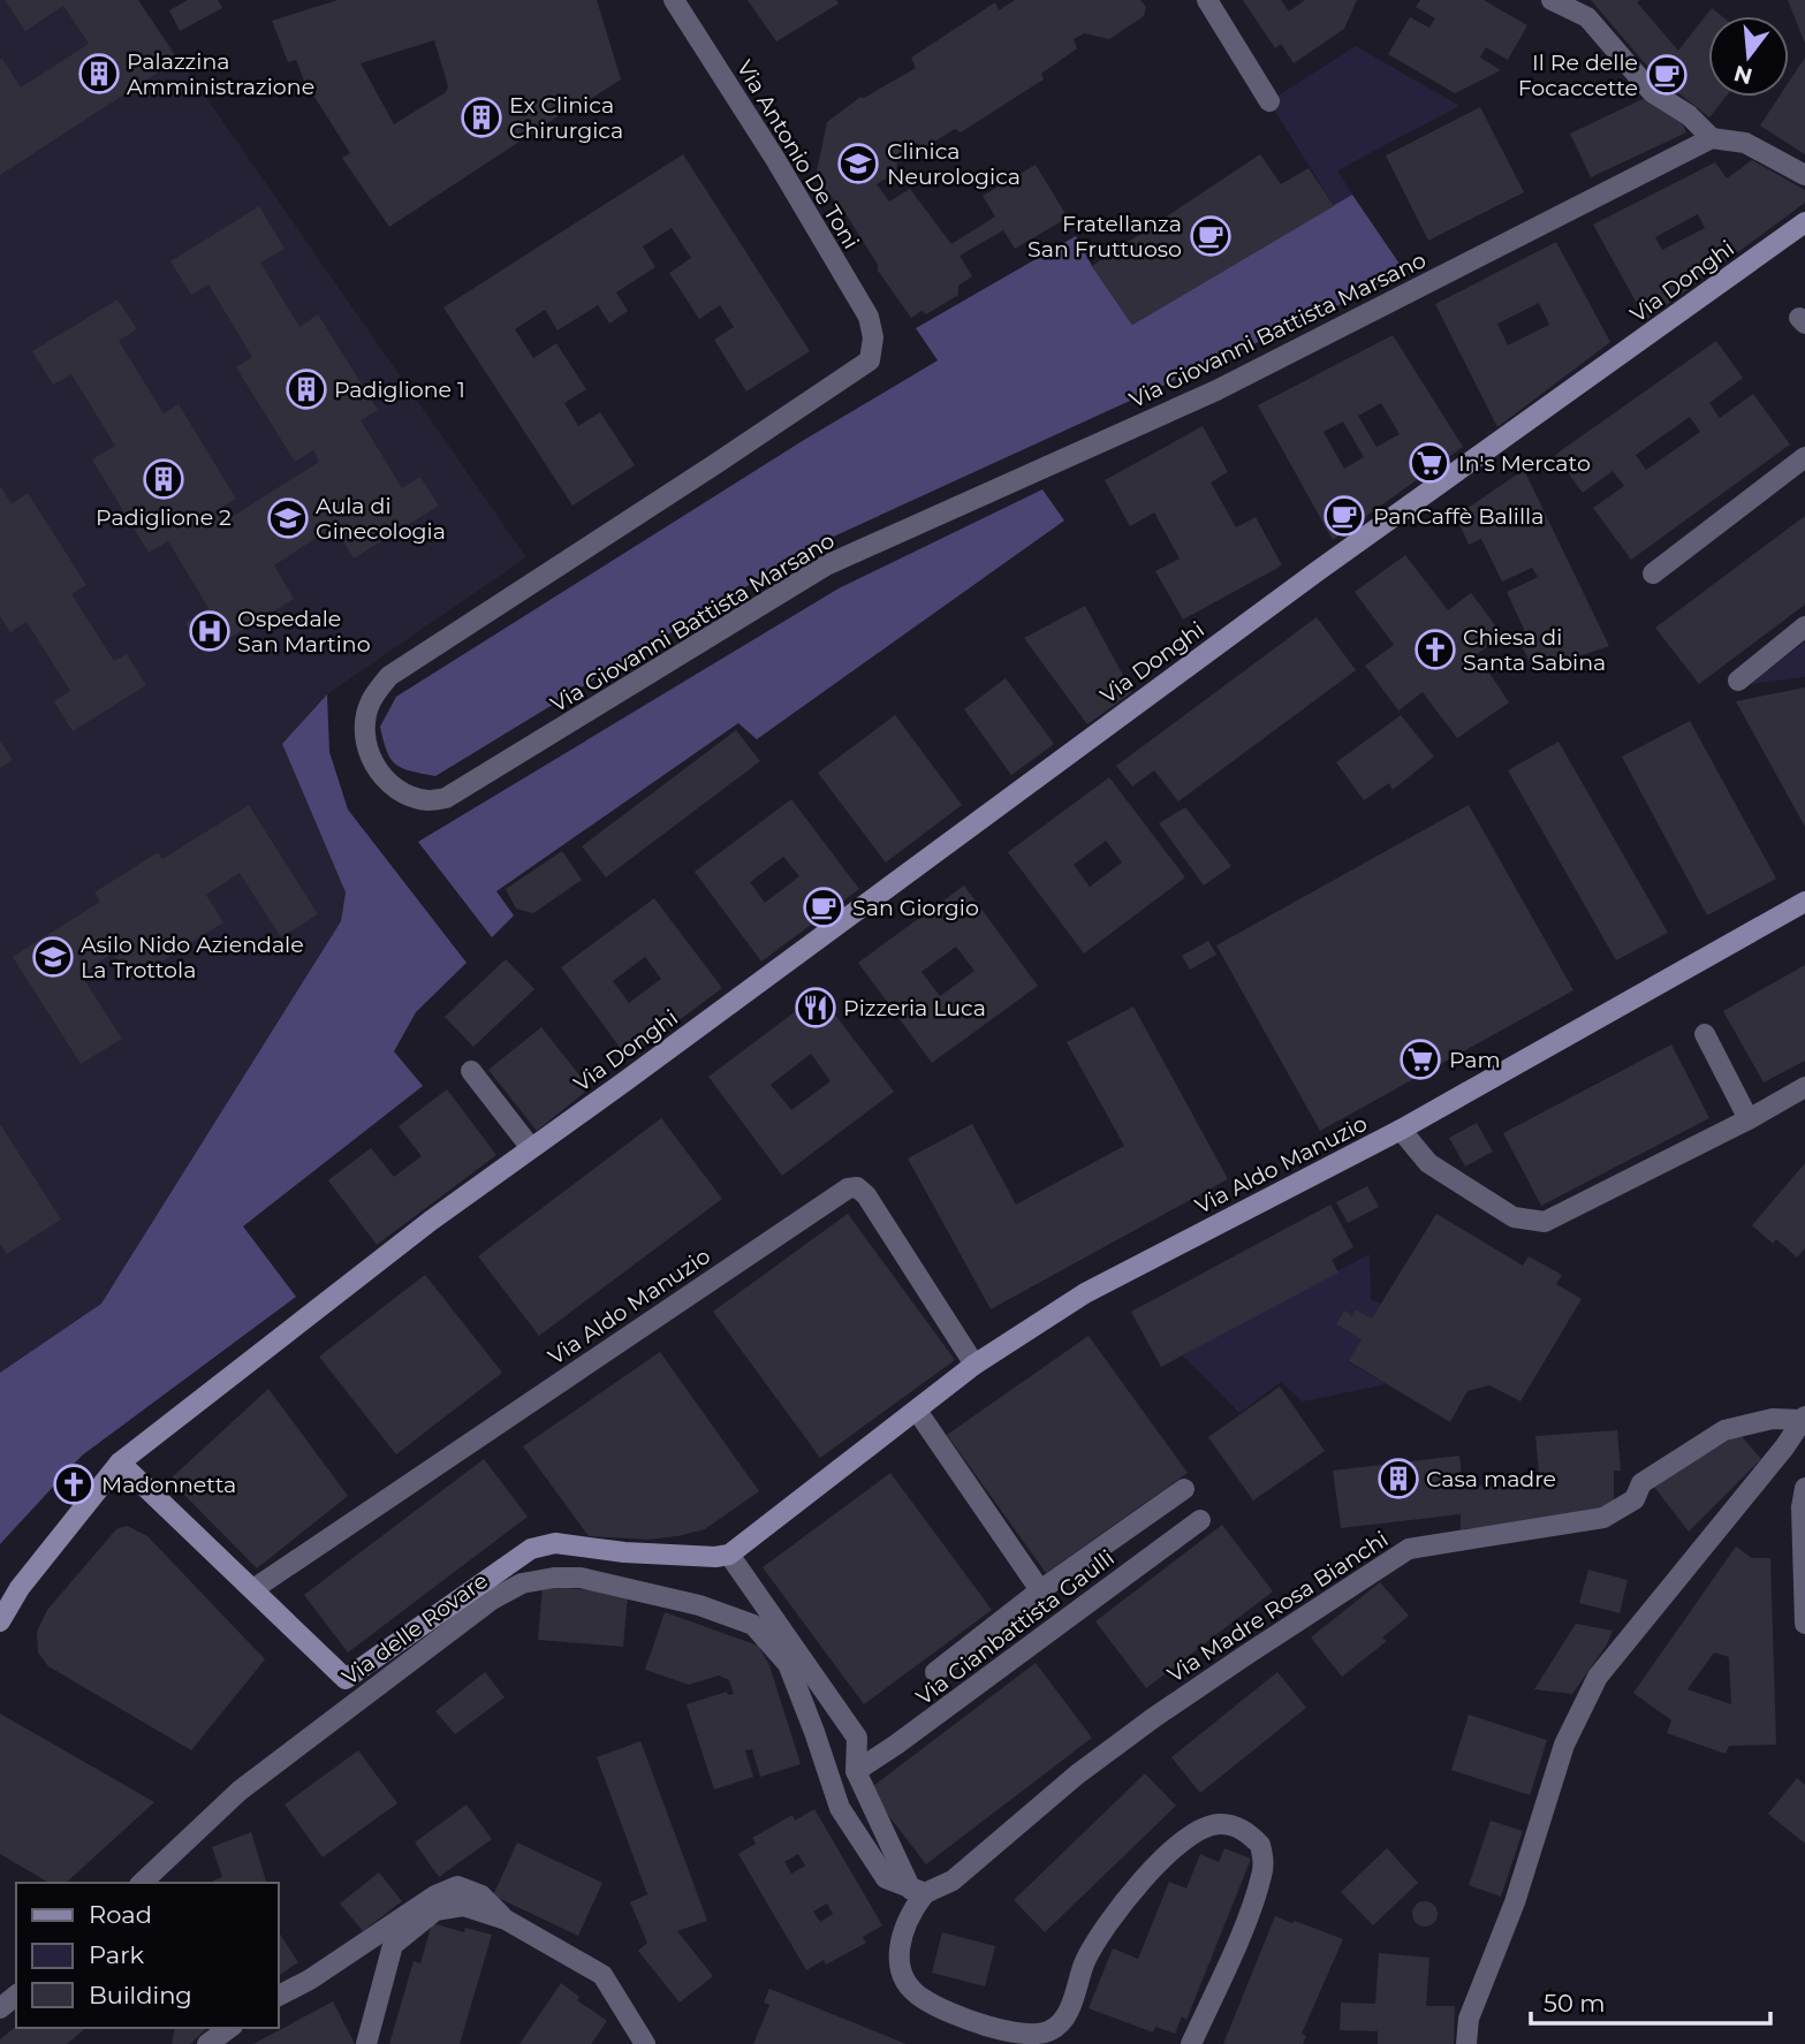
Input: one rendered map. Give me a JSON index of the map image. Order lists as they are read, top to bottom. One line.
{"streets":{"street":["Via Antonio De Toni","Via Donghi","Via Giovanni Battista Marsano","Via Aldo Manuzio","Via Madre Rosa Bianchi","Via Gianbattista Gaulli","Via delle Rovare"]},"crossings":[["Via Antonio De Toni","Via Giovanni Battista Marsano"],["Via Madre Rosa Bianchi","Via delle Rovare"]],"places":{"building":["Palazzina Amministrazione","Ex Clinica Chirurgica","Padiglione 1","Padiglione 2","Casa madre"],"cafe":["Il Re delle Focaccette","Fratellanza San Fruttuoso","PanCaffè Balilla","San Giorgio"],"school or university":["Clinica Neurologica","Aula di Ginecologia","Asilo Nido Aziendale La Trottola"],"supermarket":["In's Mercato","Pam"],"hospital":["Ospedale San Martino"],"church":["Chiesa di Santa Sabina","Madonnetta"],"restaurant":["Pizzeria Luca"]},"legend":["Road","Park","Building"],"scale_bar":"50 m","north":"bottom"}
